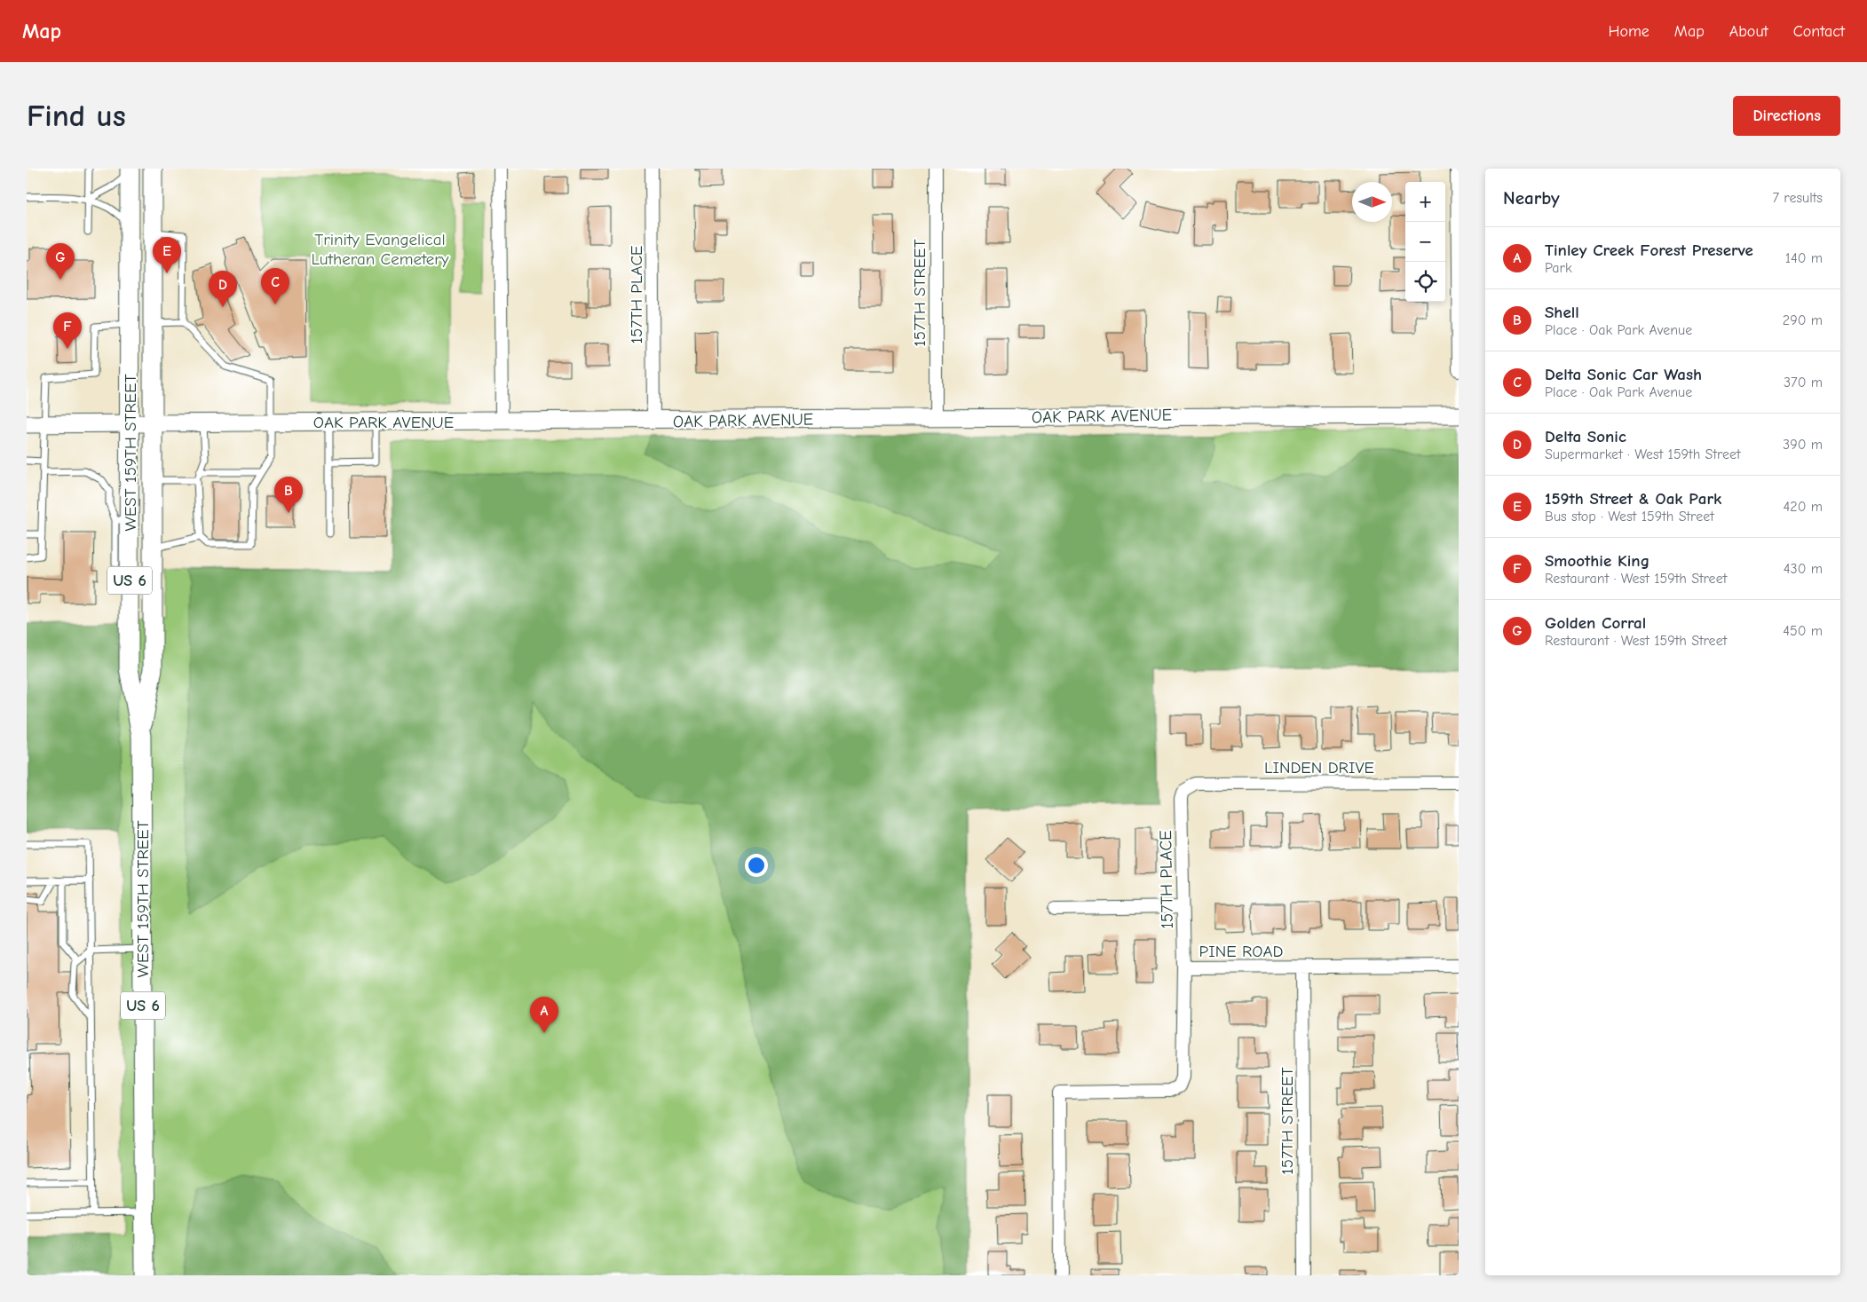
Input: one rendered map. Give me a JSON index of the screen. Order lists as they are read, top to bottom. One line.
{"streets":{"main road":["WEST 159TH STREET","US 6"],"street":["157TH STREET","157TH PLACE","OAK PARK AVENUE","LINDEN DRIVE","PINE ROAD"]},"crossings":[["157TH STREET","OAK PARK AVENUE"],["157TH STREET","PINE ROAD"],["157TH PLACE","OAK PARK AVENUE"],["157TH PLACE","LINDEN DRIVE"],["157TH PLACE","PINE ROAD"],["OAK PARK AVENUE","WEST 159TH STREET"]],"parks":["Trinity Evangelical Lutheran Cemetery"],"north":"right","page":{"header":"Map","nav":["Home","Map","About","Contact"],"buttons":"Directions","title":"Find us","heading":["Nearby","7 results"],"map_buttons":["+","−"],"list":[{"mark":"A","name":"Tinley Creek Forest Preserve","note":"Park","value":"140 m"},{"mark":"B","name":"Shell","note":"Place · Oak Park Avenue","value":"290 m"},{"mark":"C","name":"Delta Sonic Car Wash","note":"Place · Oak Park Avenue","value":"370 m"},{"mark":"D","name":"Delta Sonic","note":"Supermarket · West 159th Street","value":"390 m"},{"mark":"E","name":"159th Street & Oak Park","note":"Bus stop · West 159th Street","value":"420 m"},{"mark":"F","name":"Smoothie King","note":"Restaurant · West 159th Street","value":"430 m"},{"mark":"G","name":"Golden Corral","note":"Restaurant · West 159th Street","value":"450 m"}],"pins":["E","G","C","D","F","B","A"]}}
